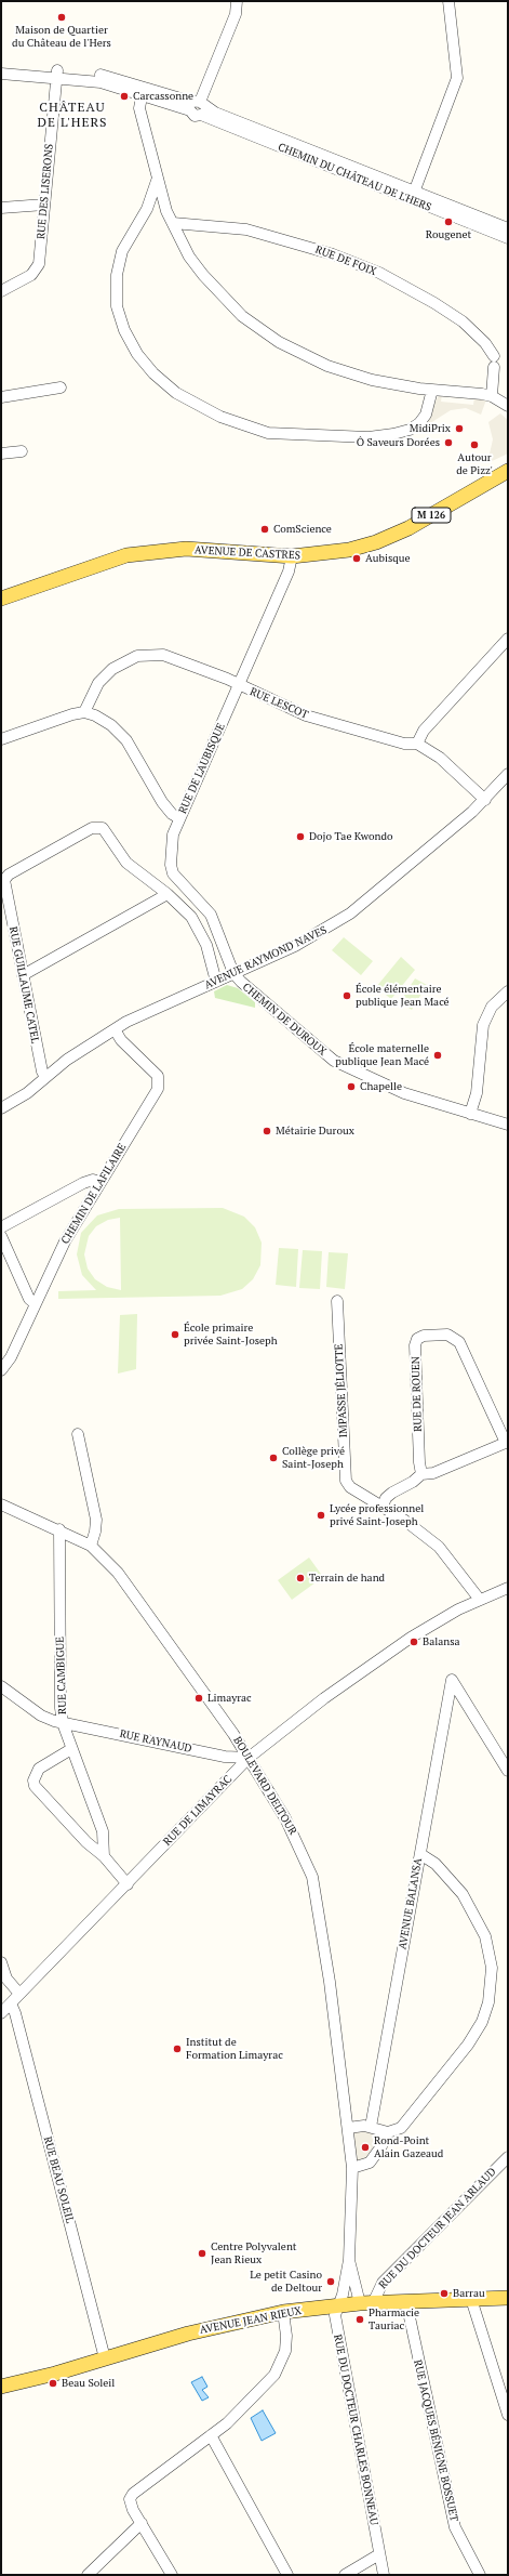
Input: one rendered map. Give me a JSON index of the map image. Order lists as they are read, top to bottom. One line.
{"streets":{"main road":["M 126","AVENUE DE CASTRES","AVENUE JEAN RIEUX"],"street":["CHEMIN DU CHÂTEAU DE L'HERS","RUE DES LISERONS","RUE DE FOIX","RUE LESCOT","RUE DE L'AUBISQUE","AVENUE RAYMOND NAVES","RUE GUILLAUME CATEL","CHEMIN DE DUROUX","CHEMIN DE LAFILAIRE","IMPASSE JÉLIOTTE","RUE DE ROUEN","RUE CAMBIGUE","RUE RAYNAUD","BOULEVARD DELTOUR","RUE DE LIMAYRAC","AVENUE BALANSA","RUE BEAU SOLEIL","RUE DU DOCTEUR JEAN ARLAUD","RUE DU DOCTEUR CHARLES BONNEAU","RUE JACQUES BÉNIGNE BOSSUET"]},"crossings":[["CHEMIN DU CHÂTEAU DE L'HERS","RUE DES LISERONS"],["AVENUE DE CASTRES","RUE DE L'AUBISQUE"],["RUE LESCOT","RUE DE L'AUBISQUE"],["RUE LESCOT","AVENUE RAYMOND NAVES"],["RUE DE L'AUBISQUE","AVENUE RAYMOND NAVES"],["RUE DE L'AUBISQUE","CHEMIN DE DUROUX"],["AVENUE RAYMOND NAVES","RUE GUILLAUME CATEL"],["AVENUE RAYMOND NAVES","CHEMIN DE DUROUX"],["AVENUE RAYMOND NAVES","CHEMIN DE LAFILAIRE"],["IMPASSE JÉLIOTTE","RUE DE ROUEN"],["IMPASSE JÉLIOTTE","RUE DE LIMAYRAC"],["RUE CAMBIGUE","RUE RAYNAUD"],["RUE CAMBIGUE","BOULEVARD DELTOUR"],["RUE RAYNAUD","BOULEVARD DELTOUR"],["RUE RAYNAUD","RUE DE LIMAYRAC"],["BOULEVARD DELTOUR","RUE DE LIMAYRAC"],["BOULEVARD DELTOUR","RUE DU DOCTEUR JEAN ARLAUD"],["BOULEVARD DELTOUR","AVENUE JEAN RIEUX"],["BOULEVARD DELTOUR","RUE DU DOCTEUR CHARLES BONNEAU"],["RUE DE LIMAYRAC","RUE BEAU SOLEIL"],["RUE BEAU SOLEIL","AVENUE JEAN RIEUX"],["RUE DU DOCTEUR JEAN ARLAUD","AVENUE JEAN RIEUX"],["AVENUE JEAN RIEUX","RUE DU DOCTEUR CHARLES BONNEAU"],["AVENUE JEAN RIEUX","RUE JACQUES BÉNIGNE BOSSUET"]],"districts":["CHÂTEAU DE L'HERS"],"places":["Maison de Quartier du Château de l'Hers","Carcassonne","Rougenet","MidiPrix","Ô Saveurs Dorées","Autour de Pizz'","ComScience","Aubisque","Dojo Tae Kwondo","École élémentaire publique Jean Macé","École maternelle publique Jean Macé","Chapelle","Métairie Duroux","École primaire privée Saint-Joseph","Collège privé Saint-Joseph","Lycée professionnel privé Saint-Joseph","Terrain de hand","Balansa","Limayrac","Institut de Formation Limayrac","Rond-Point Alain Gazeaud","Centre Polyvalent Jean Rieux","Le petit Casino de Deltour","Barrau","Pharmacie Tauriac","Beau Soleil"]}
